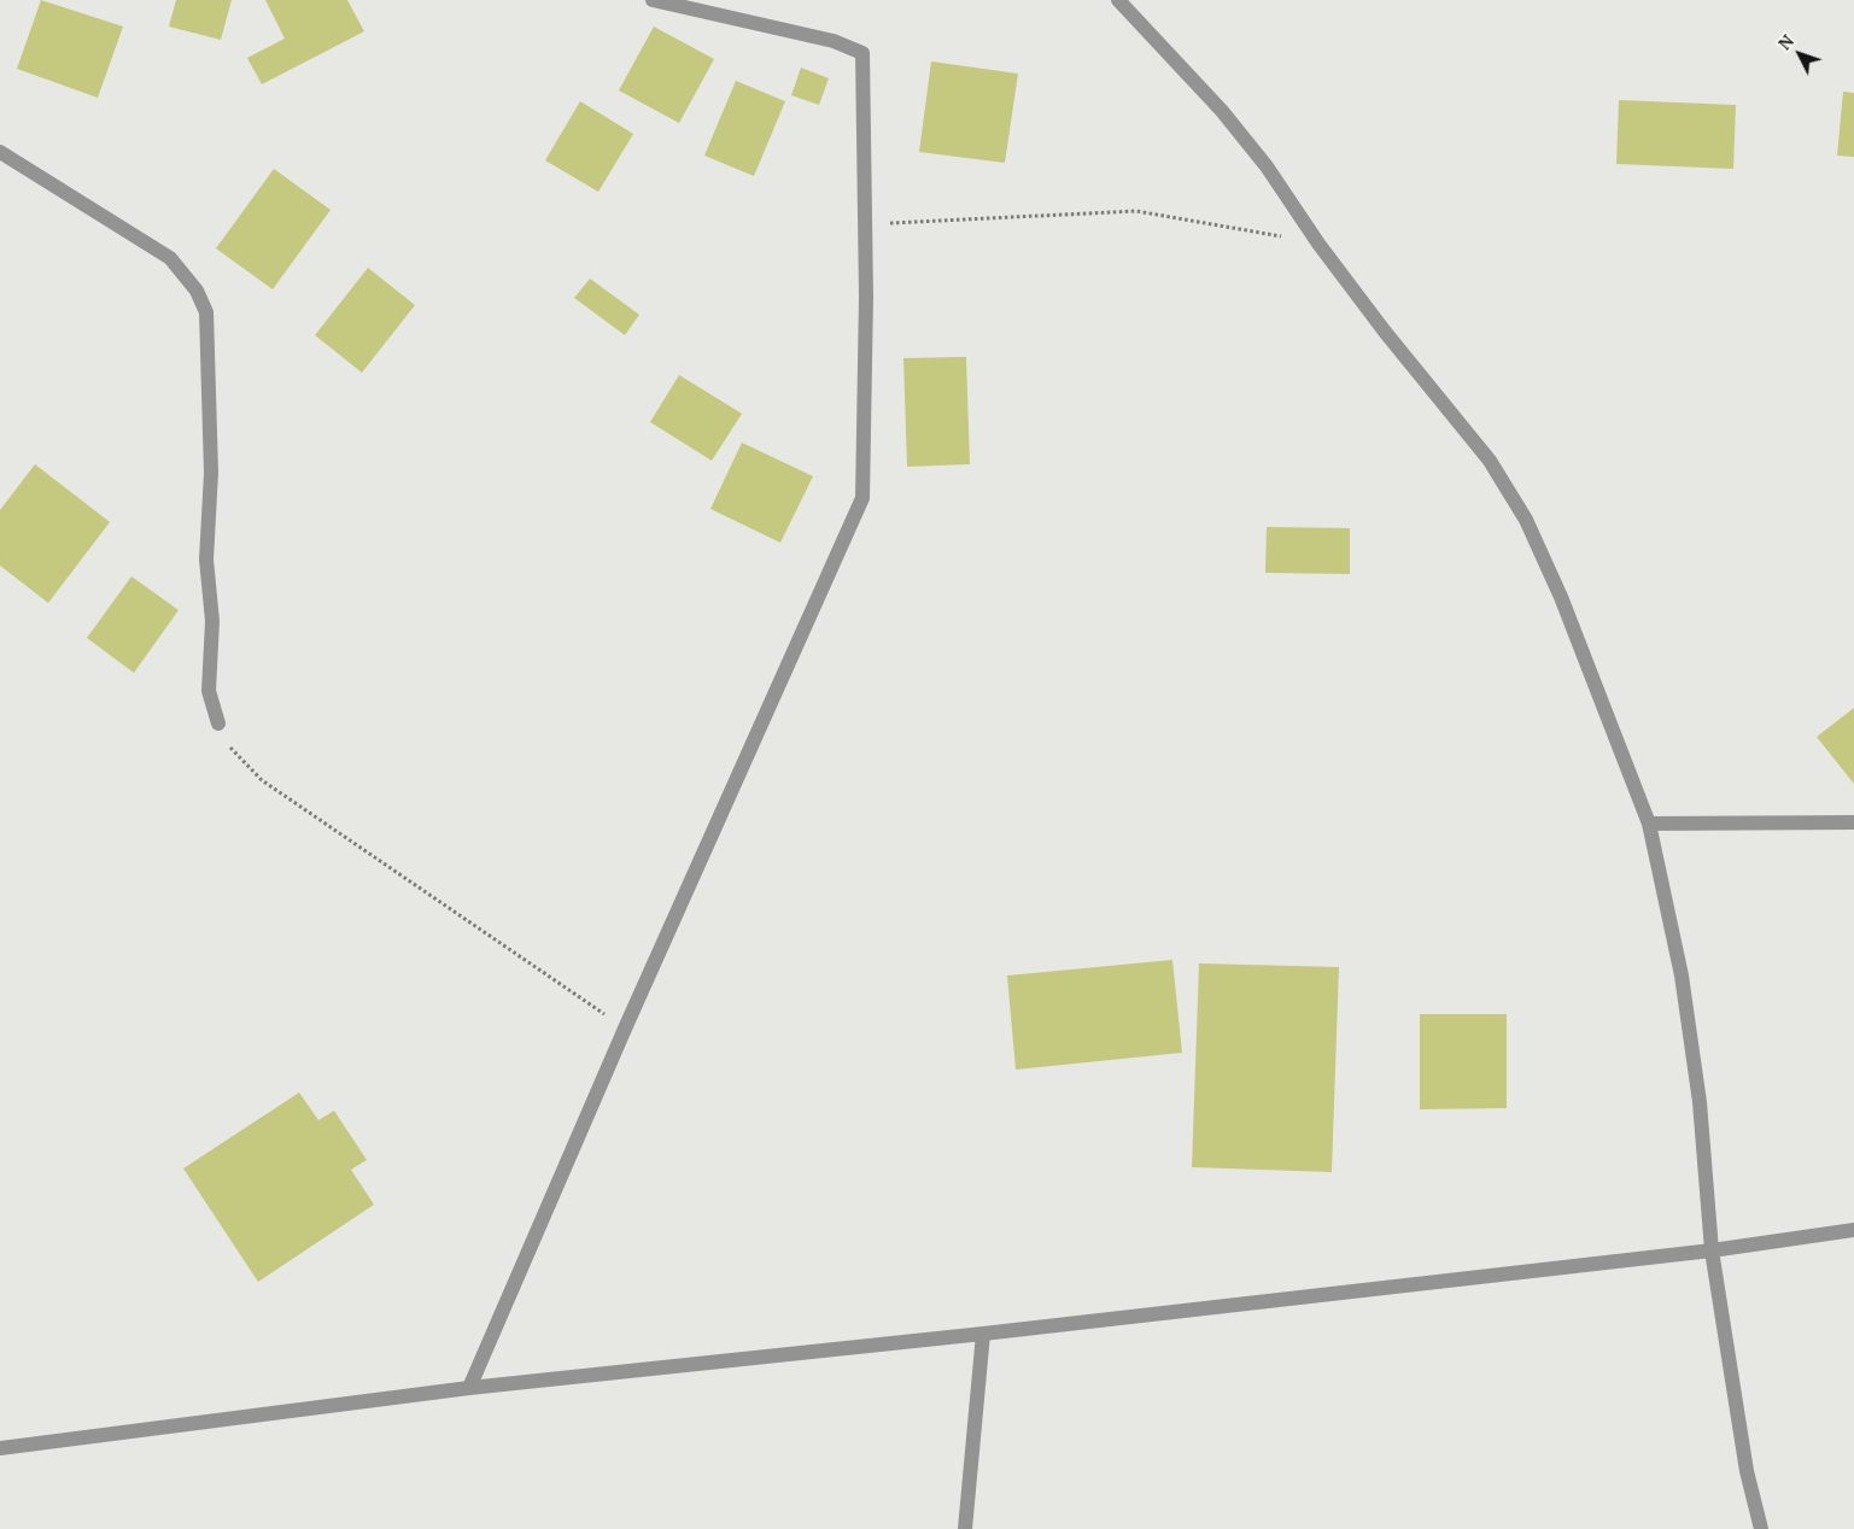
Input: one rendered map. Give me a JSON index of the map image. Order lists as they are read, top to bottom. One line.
{"north":"top left"}
